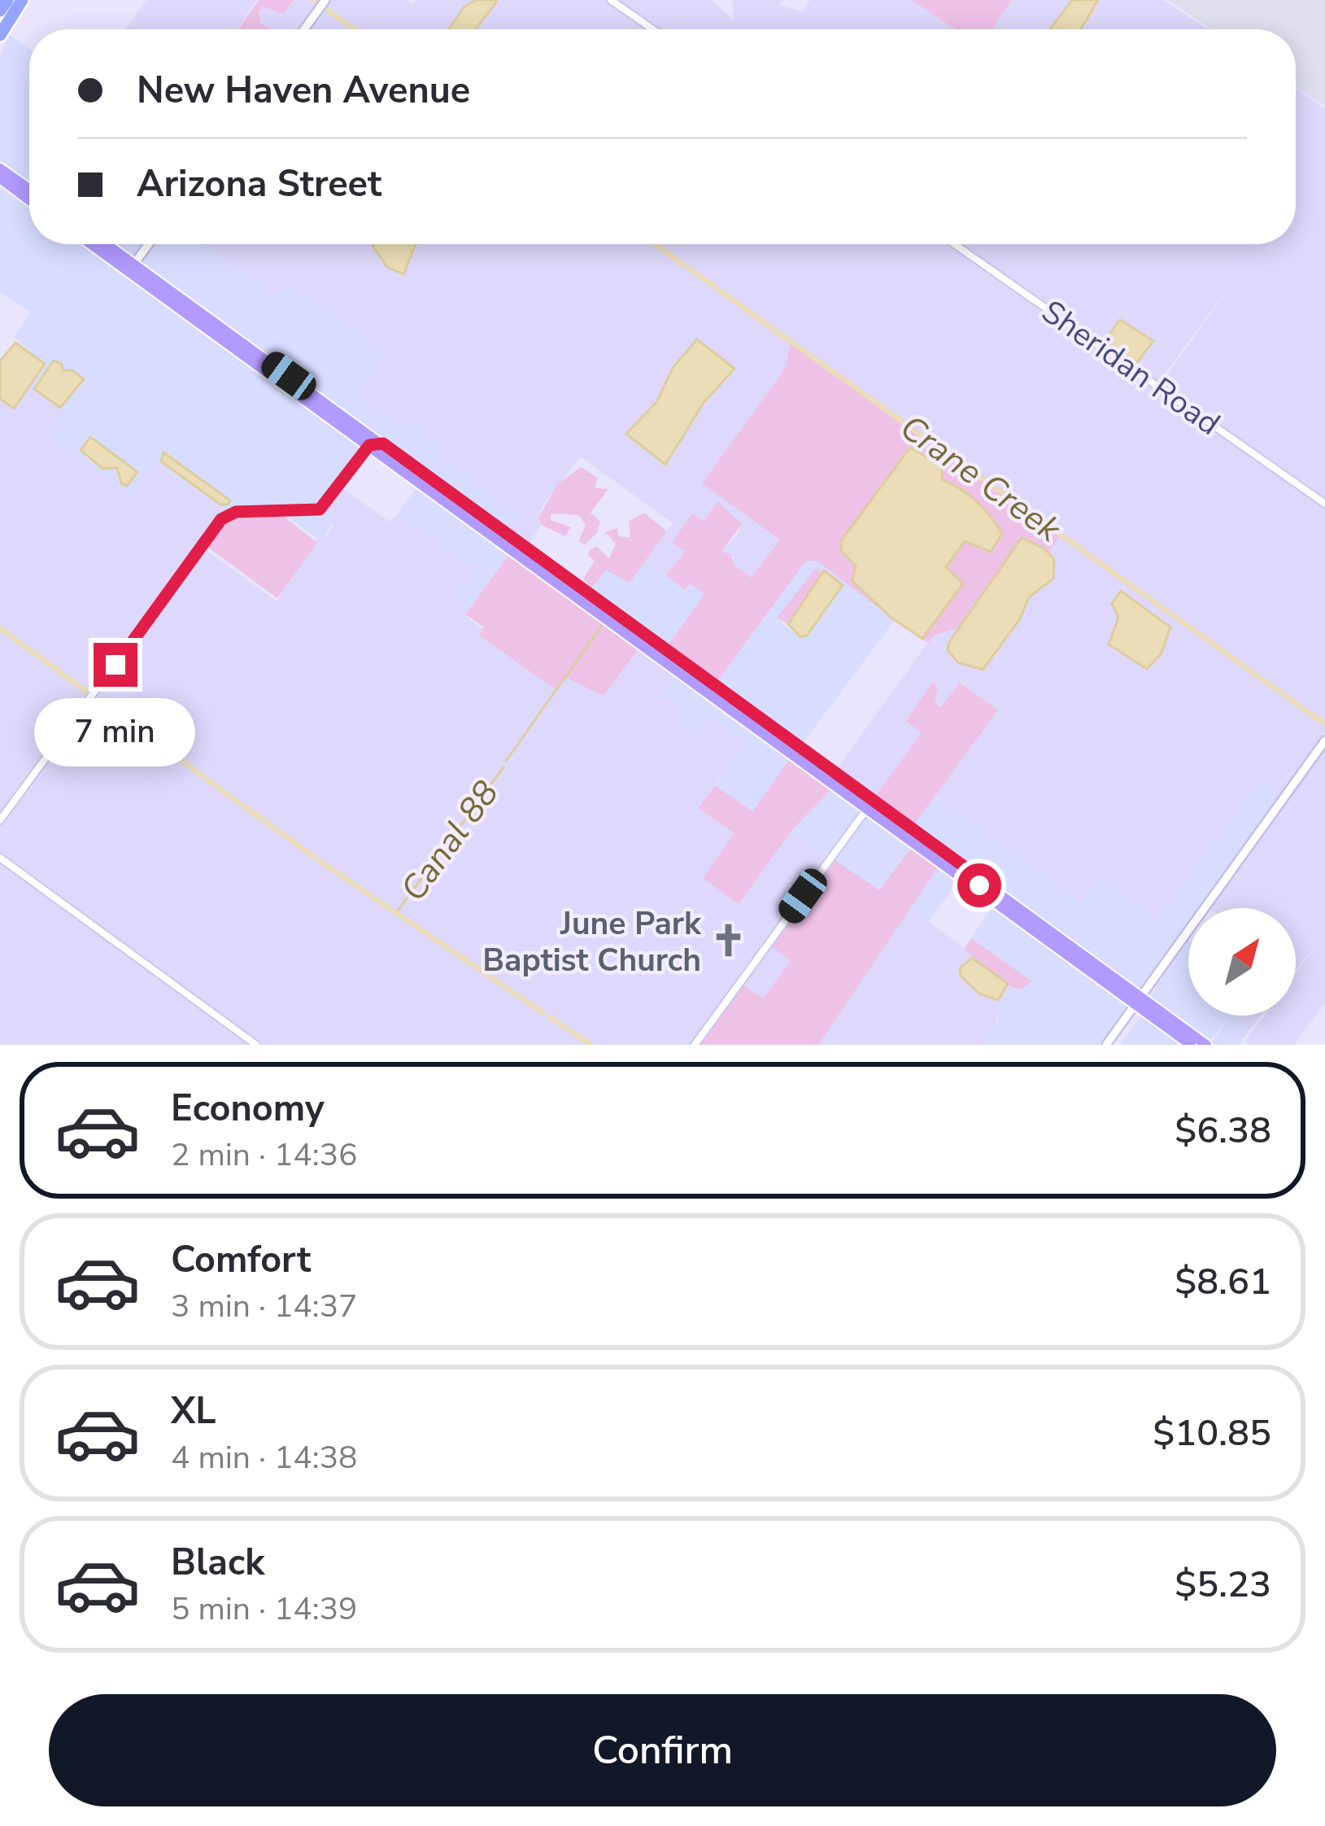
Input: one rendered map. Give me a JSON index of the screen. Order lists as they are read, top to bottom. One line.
{"streets":{"street":["Sheridan Road"]},"water":["Crane Creek","Canal 88"],"places":{"church":["June Park Baptist Church"]},"north":"top right","page":{"banner":["New Haven Avenue","Arizona Street"],"bubble":"7 min","list":[{"name":"Economy","note":"2 min · 14:36","value":"$6.38"},{"name":"Comfort","note":"3 min · 14:37","value":"$8.61"},{"name":"XL","note":"4 min · 14:38","value":"$10.85"},{"name":"Black","note":"5 min · 14:39","value":"$5.23"}],"buttons":"Confirm"}}
